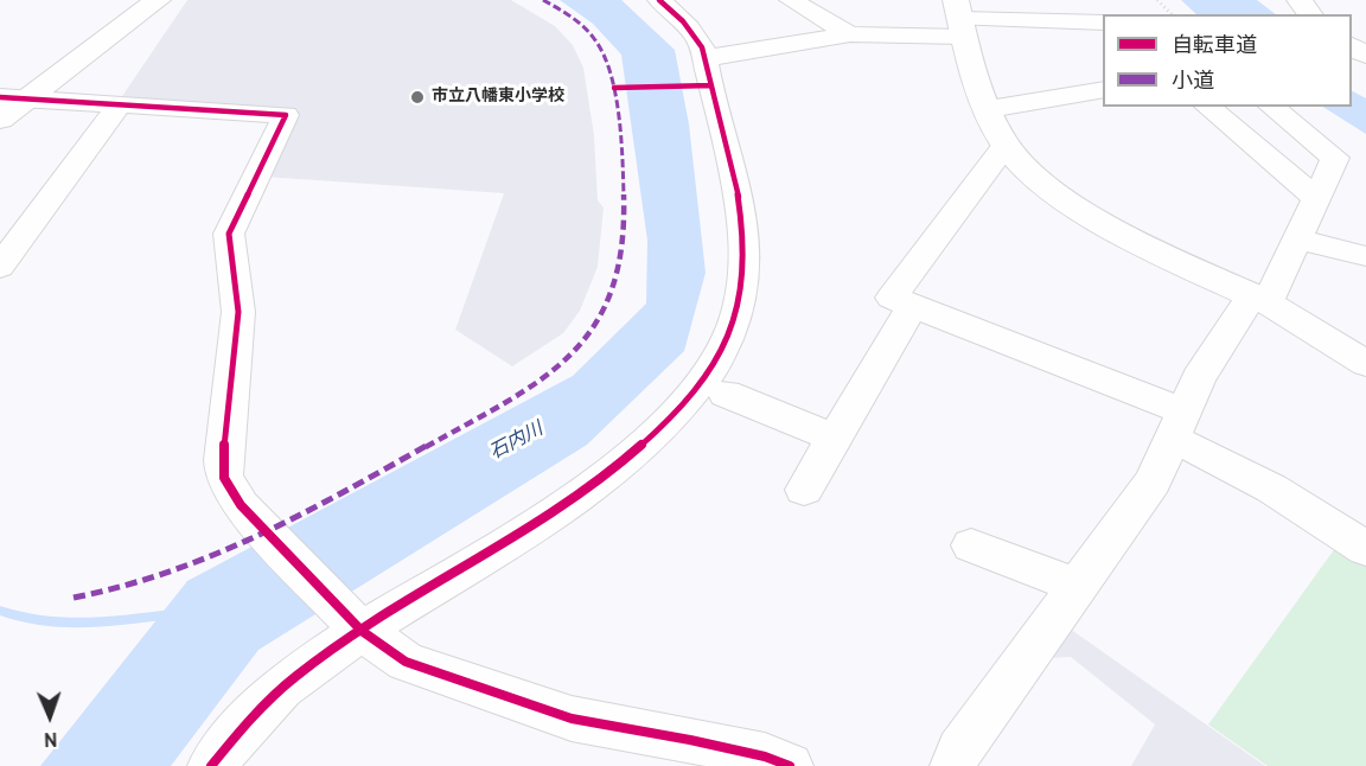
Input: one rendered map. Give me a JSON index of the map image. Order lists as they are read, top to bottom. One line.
{"water":["石内川"],"places":["市立八幡東小学校"],"legend":["自転車道","小道"],"north":"bottom"}
